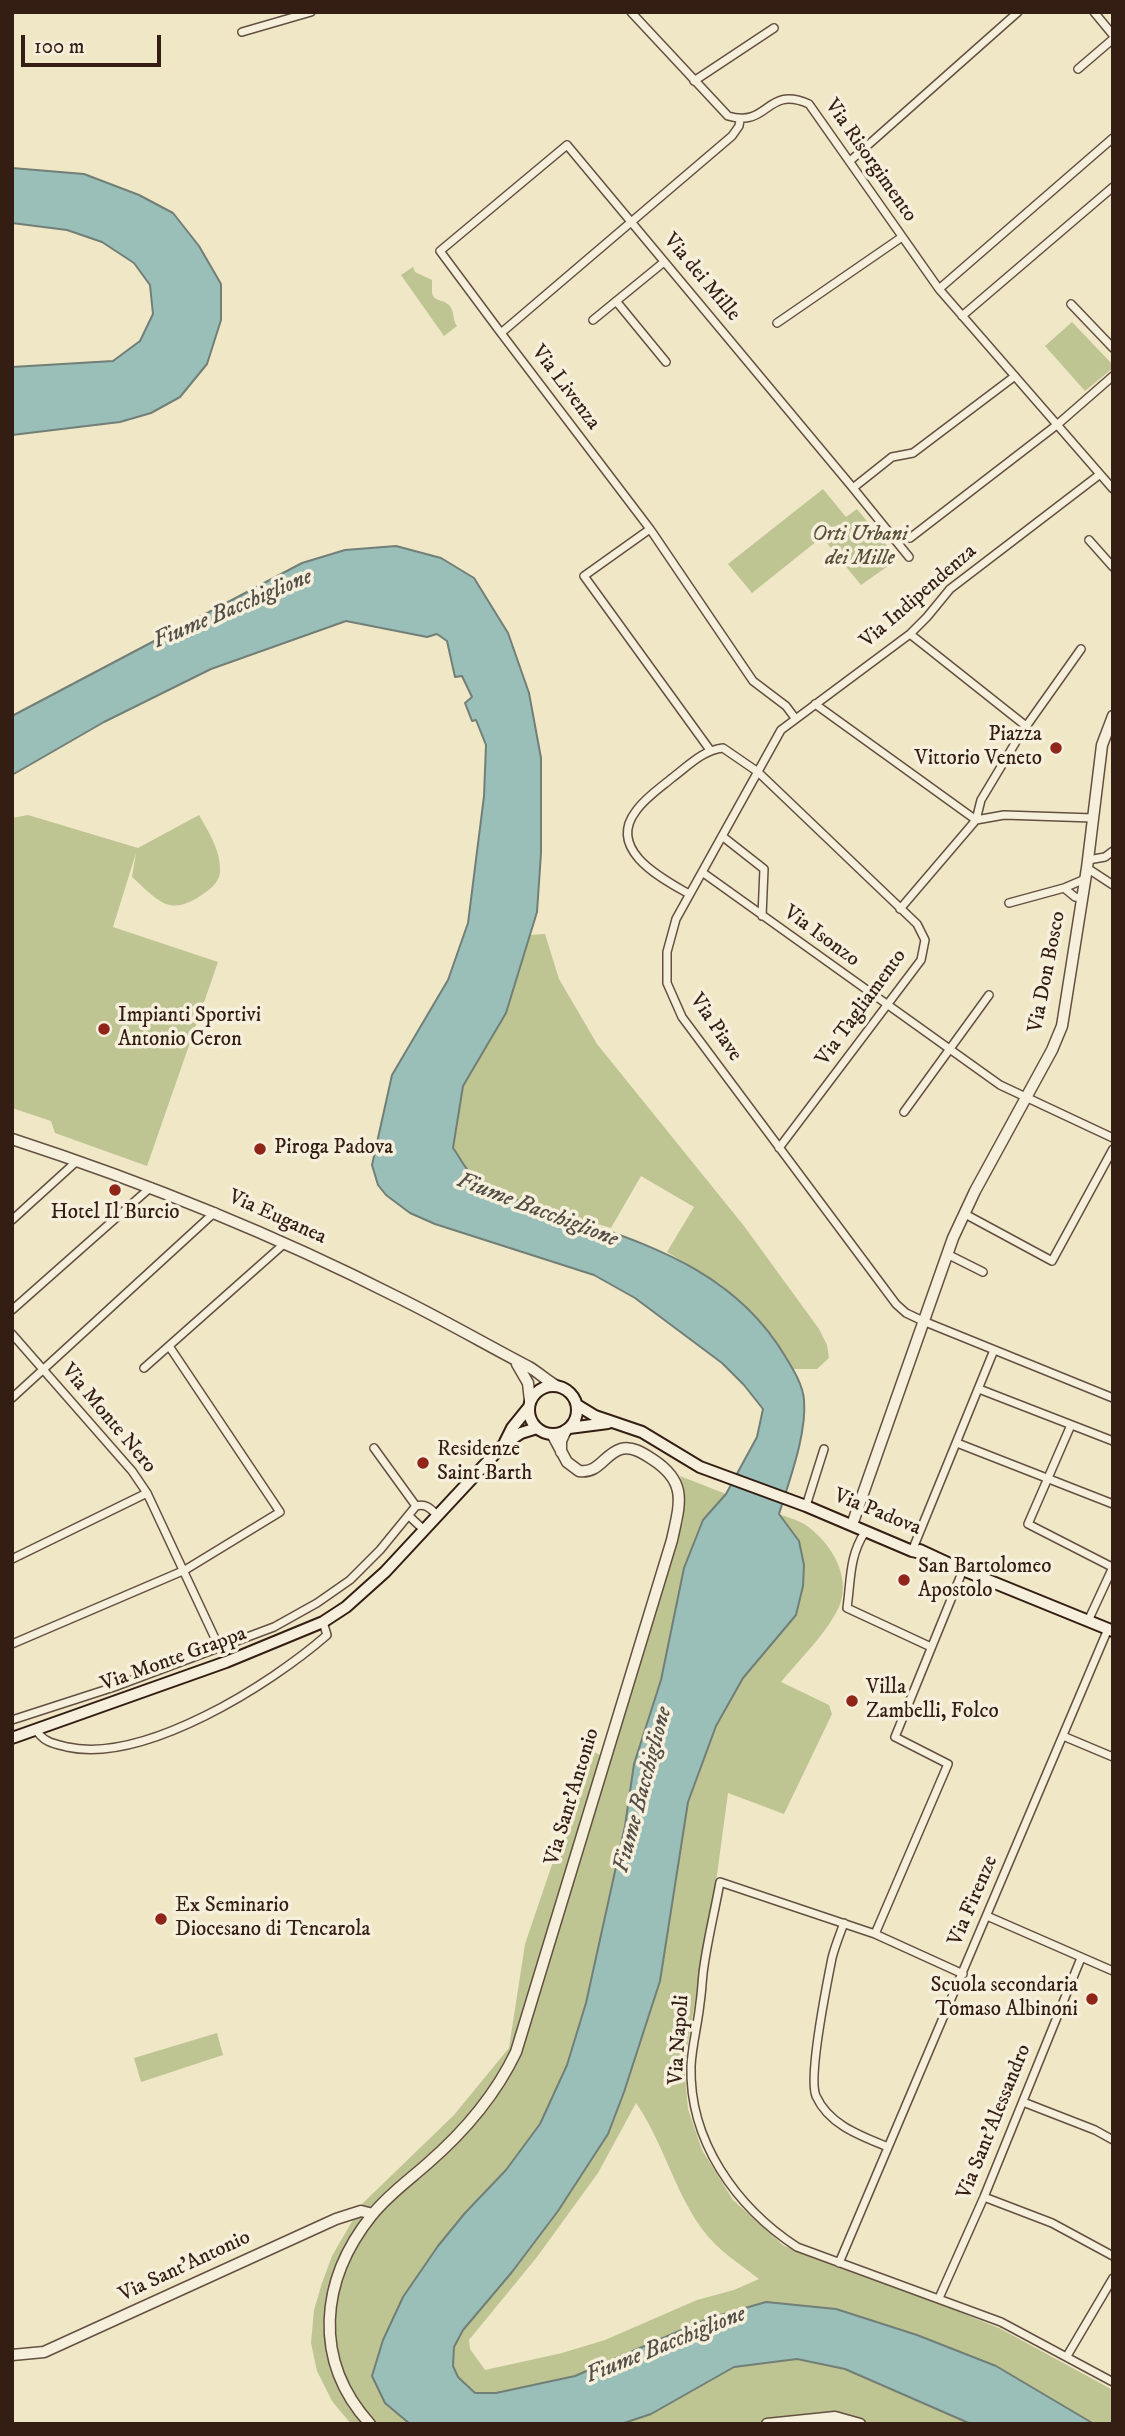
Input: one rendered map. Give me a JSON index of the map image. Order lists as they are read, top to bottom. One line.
{"streets":{"main road":["Via Euganea","Via Padova","Via Monte Grappa"],"street":["Via Risorgimento","Via dei Mille","Via Livenza","Via Indipendenza","Via Isonzo","Via Don Bosco","Via Tagliamento","Via Piave","Via Monte Nero","Via Sant'Antonio","Via Firenze","Via Napoli","Via Sant'Alessandro"]},"crossings":[["Via Risorgimento","Via Indipendenza"],["Via dei Mille","Via Livenza"],["Via Livenza","Via Indipendenza"],["Via Livenza","Via Piave"],["Via Indipendenza","Via Piave"],["Via Isonzo","Via Don Bosco"],["Via Isonzo","Via Tagliamento"],["Via Isonzo","Via Piave"],["Via Don Bosco","Via Piave"],["Via Don Bosco","Via Padova"],["Via Tagliamento","Via Piave"],["Via Euganea","Via Padova"],["Via Euganea","Via Monte Grappa"],["Via Euganea","Via Sant'Antonio"],["Via Monte Nero","Via Monte Grappa"],["Via Padova","Via Firenze"],["Via Monte Grappa","Via Sant'Antonio"],["Via Firenze","Via Napoli"],["Via Napoli","Via Sant'Alessandro"]],"water":["Fiume Bacchiglione"],"parks":["Orti Urbani dei Mille"],"places":["Piazza Vittorio Veneto","Impianti Sportivi Antonio Ceron","Piroga Padova","Hotel Il Burcio","Residenze Saint Barth","San Bartolomeo Apostolo","Villa Zambelli, Folco","Ex Seminario Diocesano di Tencarola","Scuola secondaria Tomaso Albinoni"],"scale_bar":"100 m"}
